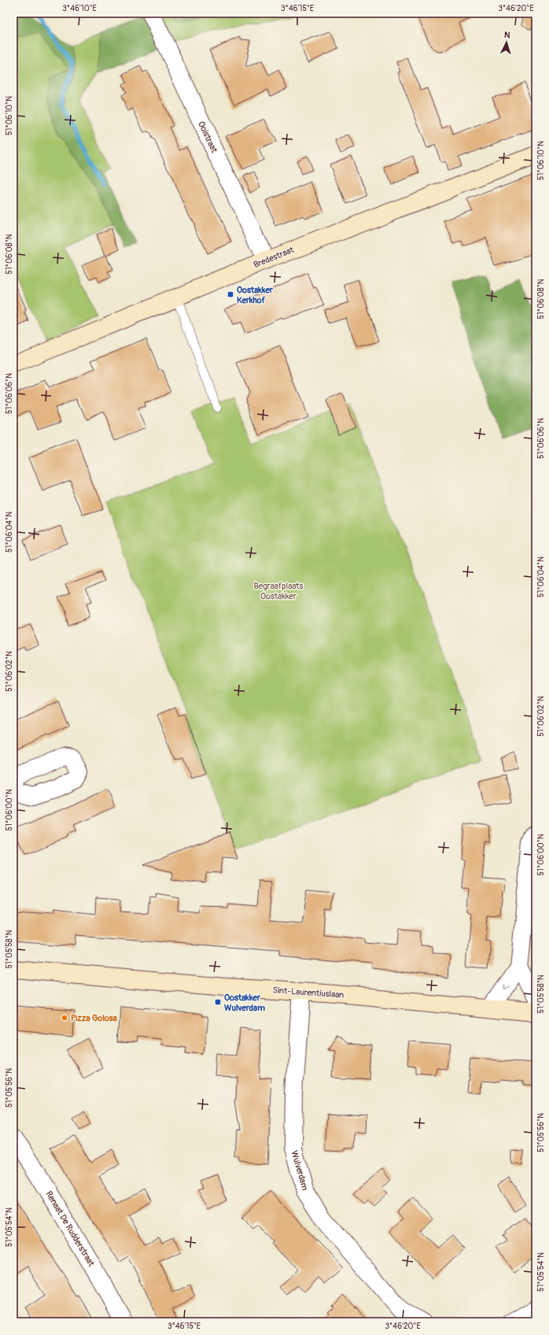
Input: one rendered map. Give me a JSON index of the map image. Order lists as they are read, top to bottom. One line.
{"streets":{"street":["Ooistraat","Bredestraat","Sint-Laurentiuslaan","Wulverdam","Renaat De Rudderstraat"]},"crossings":[["Ooistraat","Bredestraat"],["Sint-Laurentiuslaan","Wulverdam"]],"parks":["Begraafplaats Oostakker"],"places":{"transit":["Oostakker Kerkhof","Oostakker Wulverdam"],"other":["Pizza Golosa"]},"north":"top","coordinates":["3°46'10\"E","3°46'15\"E","3°46'20\"E","51°06'10\"N","51°06'08\"N","51°06'06\"N","51°06'04\"N","51°06'02\"N","51°06'00\"N","51°05'58\"N","51°05'56\"N","51°05'54\"N"]}
